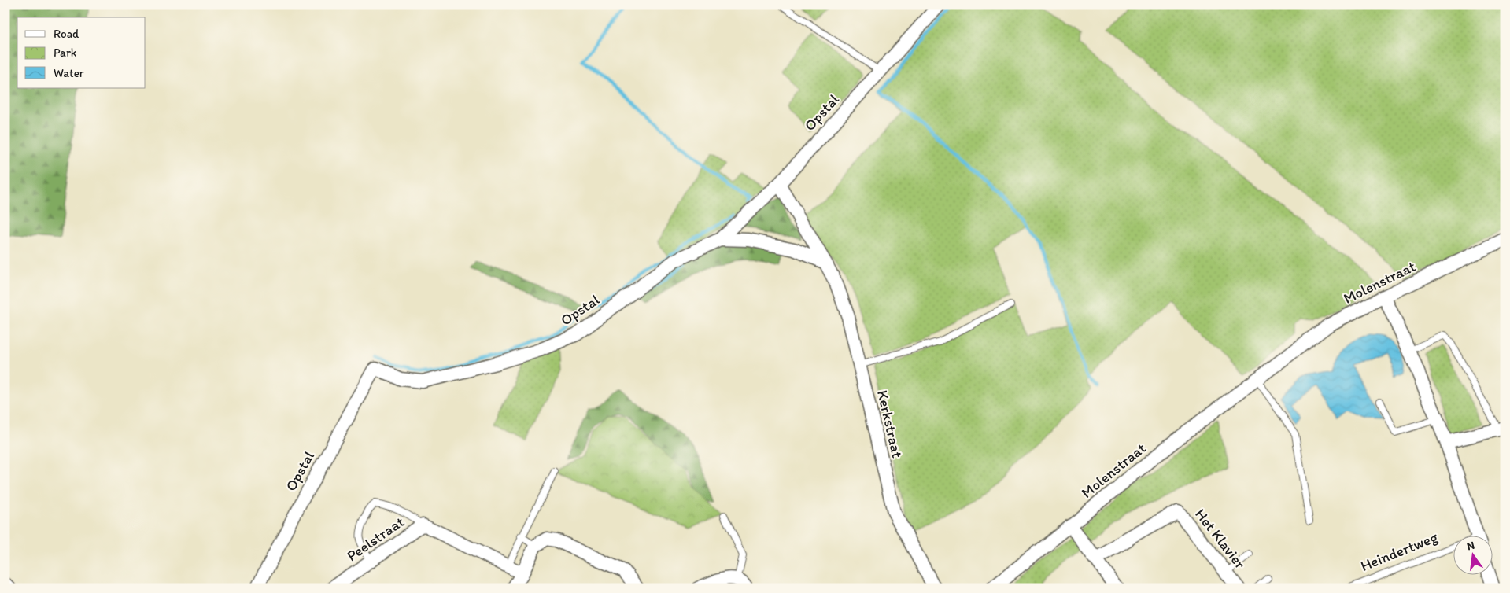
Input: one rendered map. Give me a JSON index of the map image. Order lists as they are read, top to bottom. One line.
{"streets":{"street":["Opstal","Molenstraat","Kerkstraat","Peelstraat","Het Klavier","Heindertweg"]},"crossings":[["Opstal","Kerkstraat"],["Molenstraat","Heindertweg"]],"legend":["Road","Park","Water"],"north":"top"}
